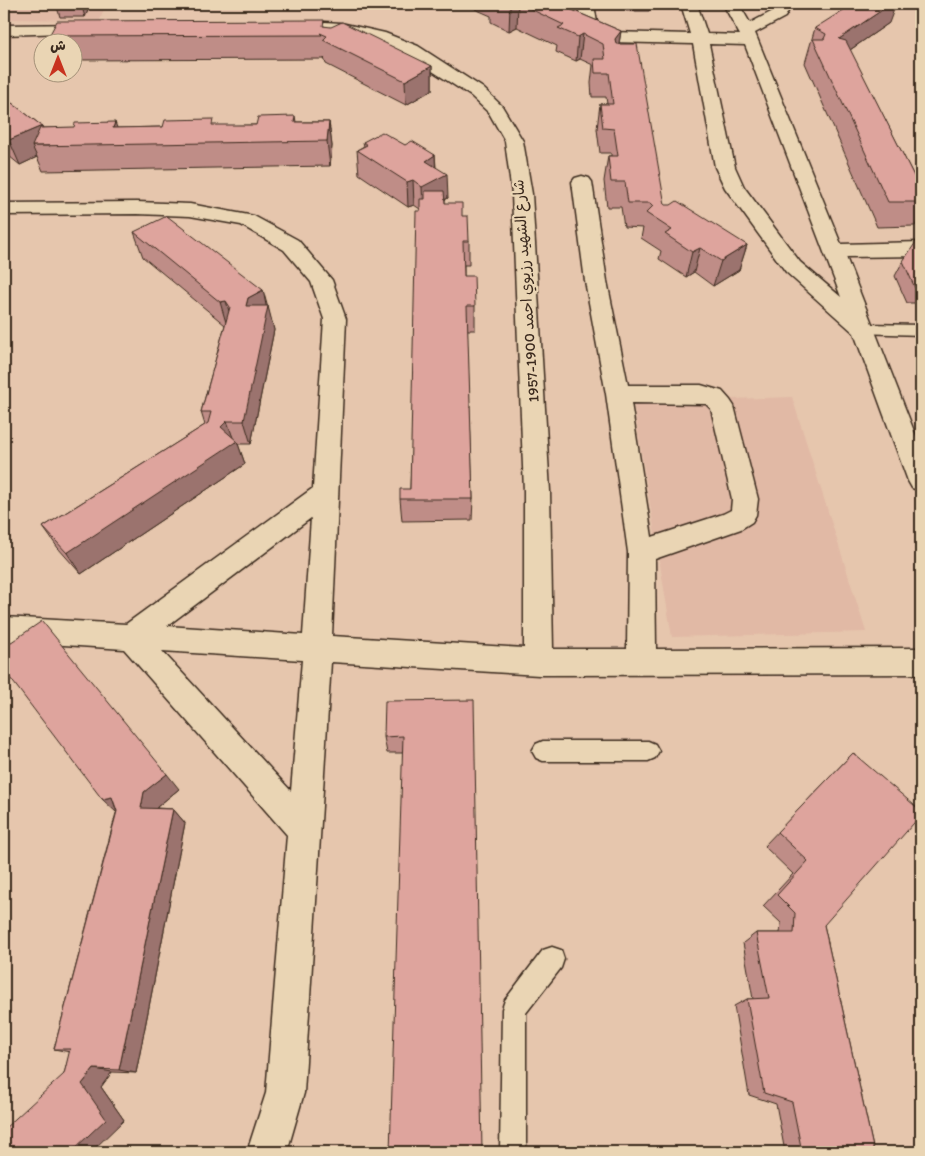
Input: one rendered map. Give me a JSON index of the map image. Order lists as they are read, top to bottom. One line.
{"streets":{"street":["شارع الشهيد رزيوي احمد 1900-1957"]},"north":"top"}
